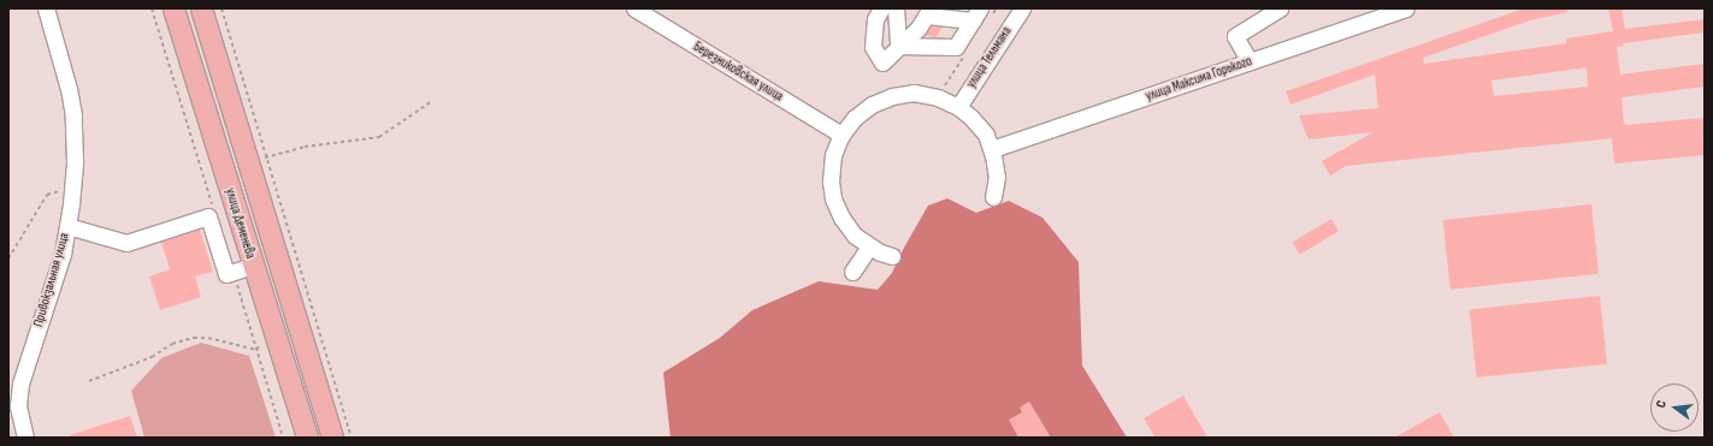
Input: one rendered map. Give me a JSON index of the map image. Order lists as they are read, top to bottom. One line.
{"streets":{"main road":["улица Деменева"],"street":["улица Тельмана","Березниковская улица","улица Максима Горького","Привокзальная улица"]},"north":"left"}
